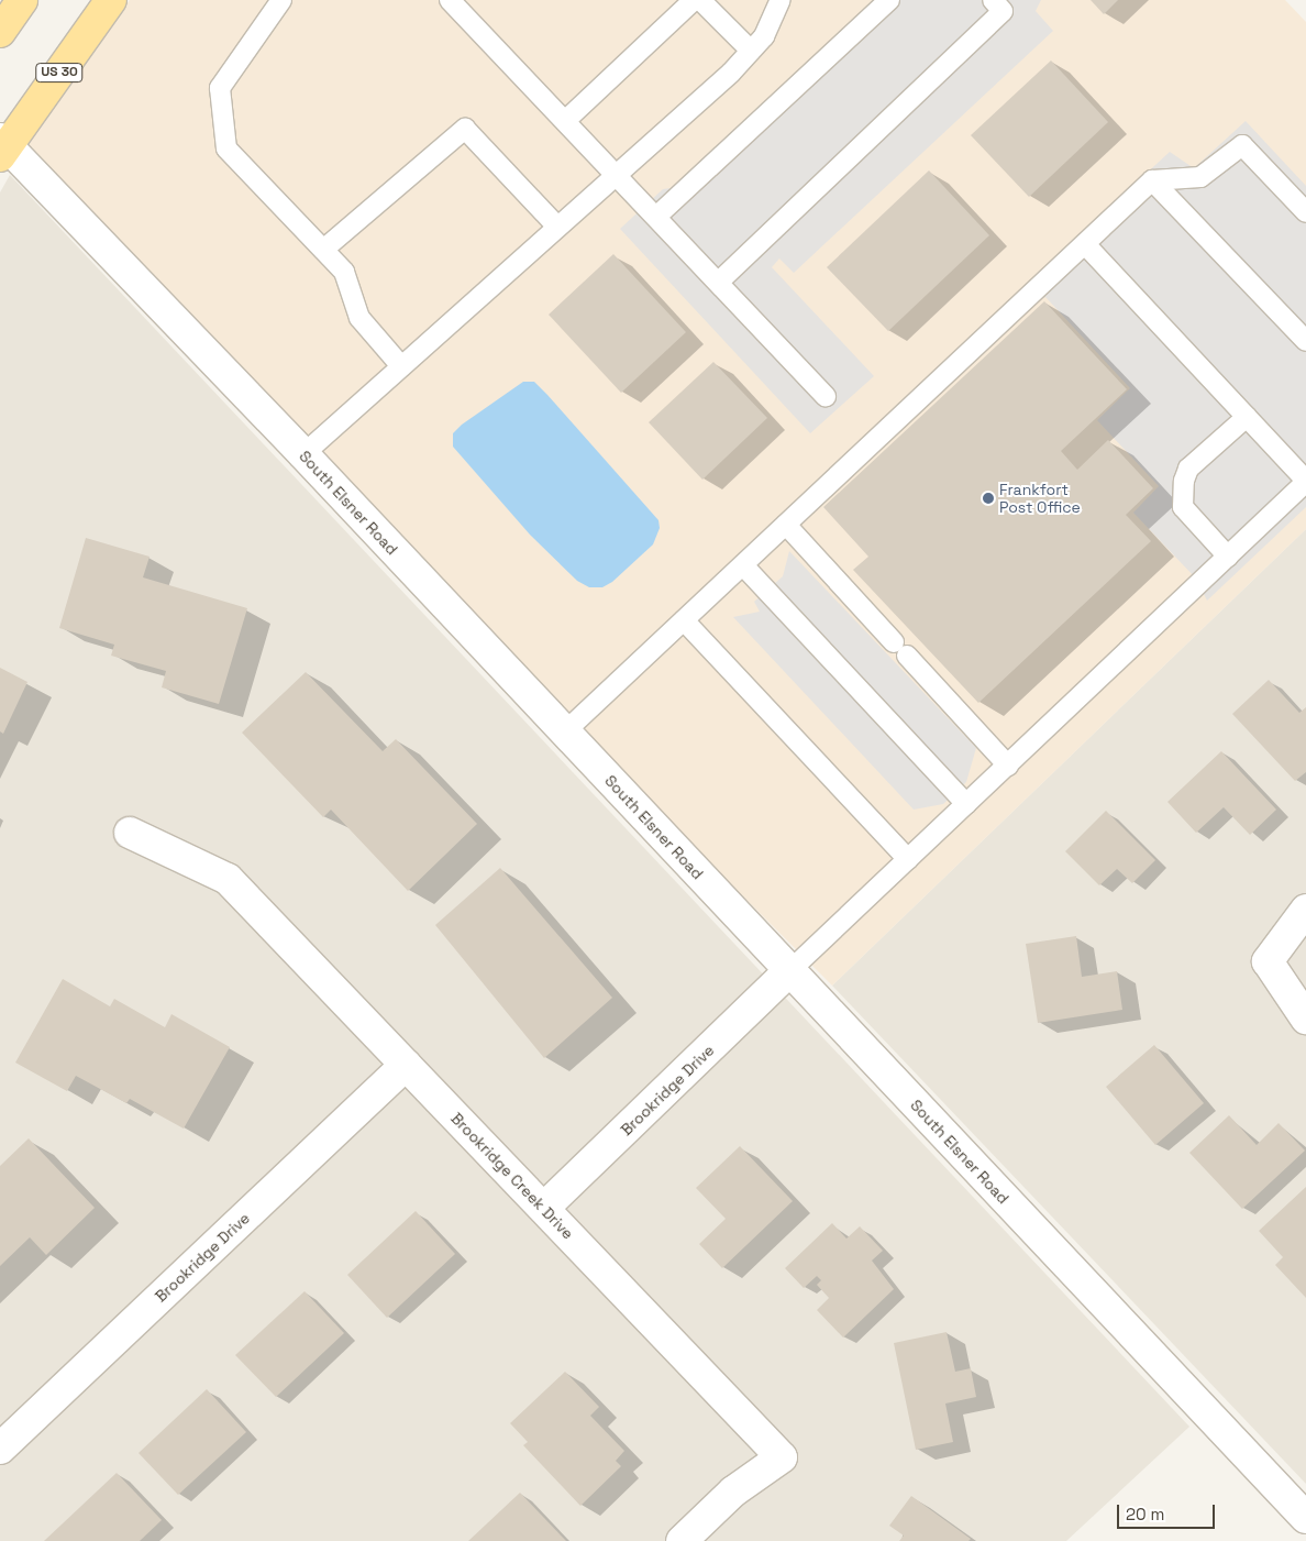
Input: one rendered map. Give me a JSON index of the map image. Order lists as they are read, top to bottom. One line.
{"streets":{"main road":["US 30"],"street":["South Elsner Road","Brookridge Drive","Brookridge Creek Drive"]},"crossings":[["US 30","South Elsner Road"],["South Elsner Road","Brookridge Drive"],["Brookridge Drive","Brookridge Creek Drive"]],"places":["Frankfort Post Office"],"scale_bar":"20 m"}
